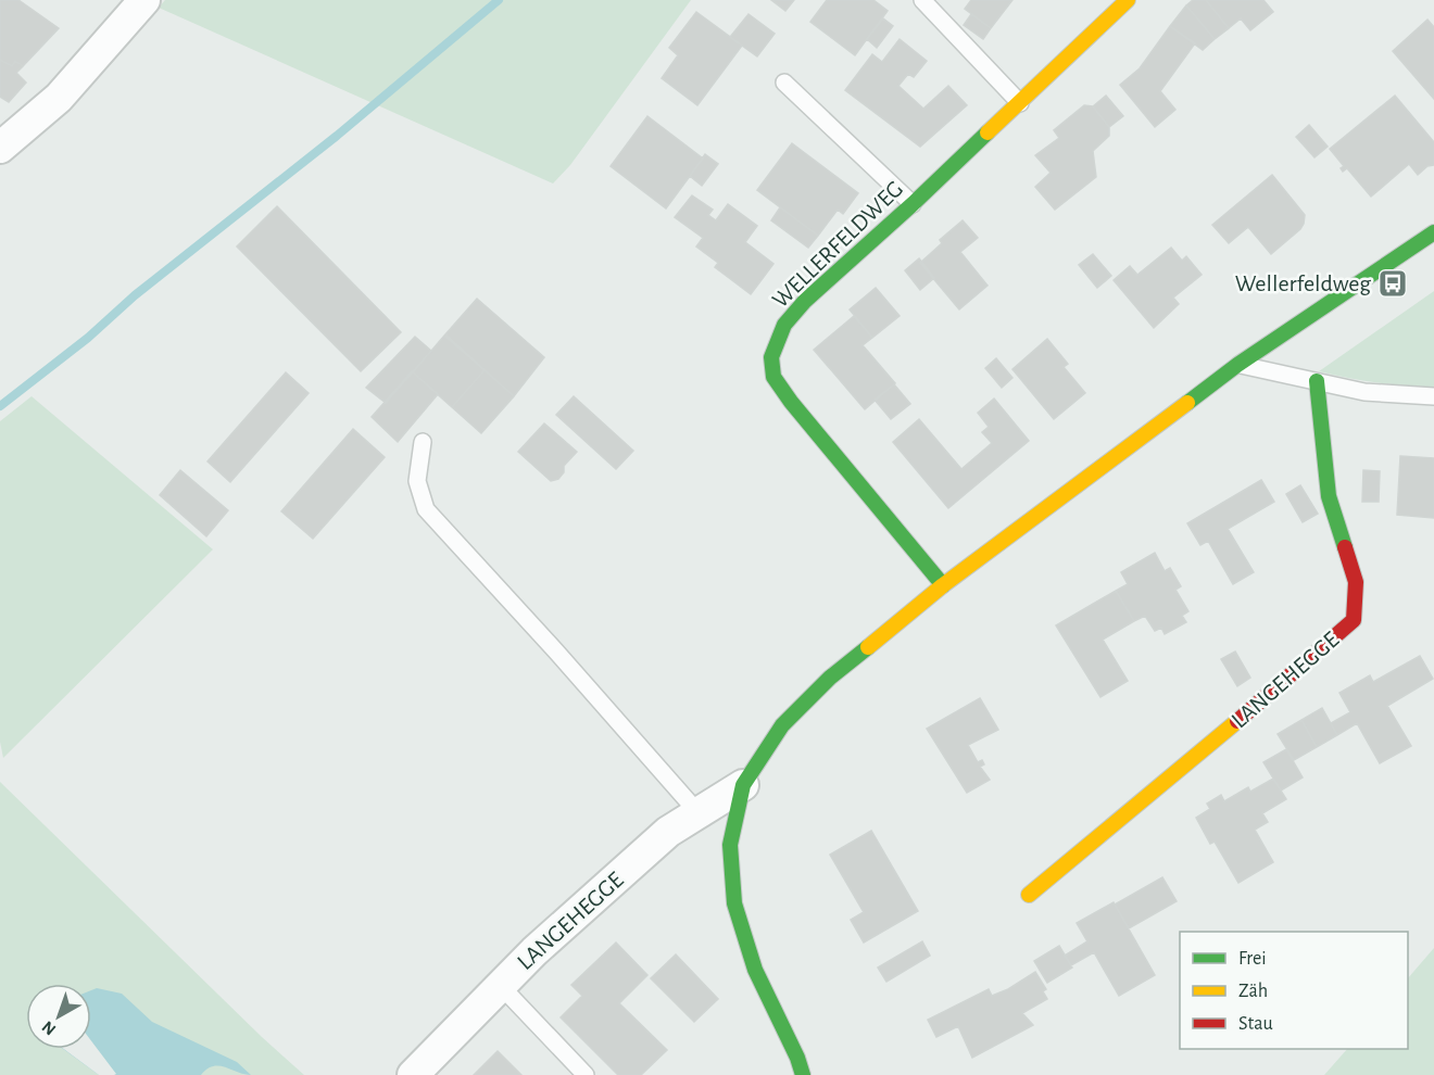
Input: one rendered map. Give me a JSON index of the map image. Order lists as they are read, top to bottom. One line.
{"streets":{"street":["WELLERFELDWEG","LANGEHEGGE"]},"crossings":[["WELLERFELDWEG","LANGEHEGGE"]],"places":{"bus stop":["Wellerfeldweg"]},"legend":["Frei","Zäh","Stau"],"north":"bottom left"}
